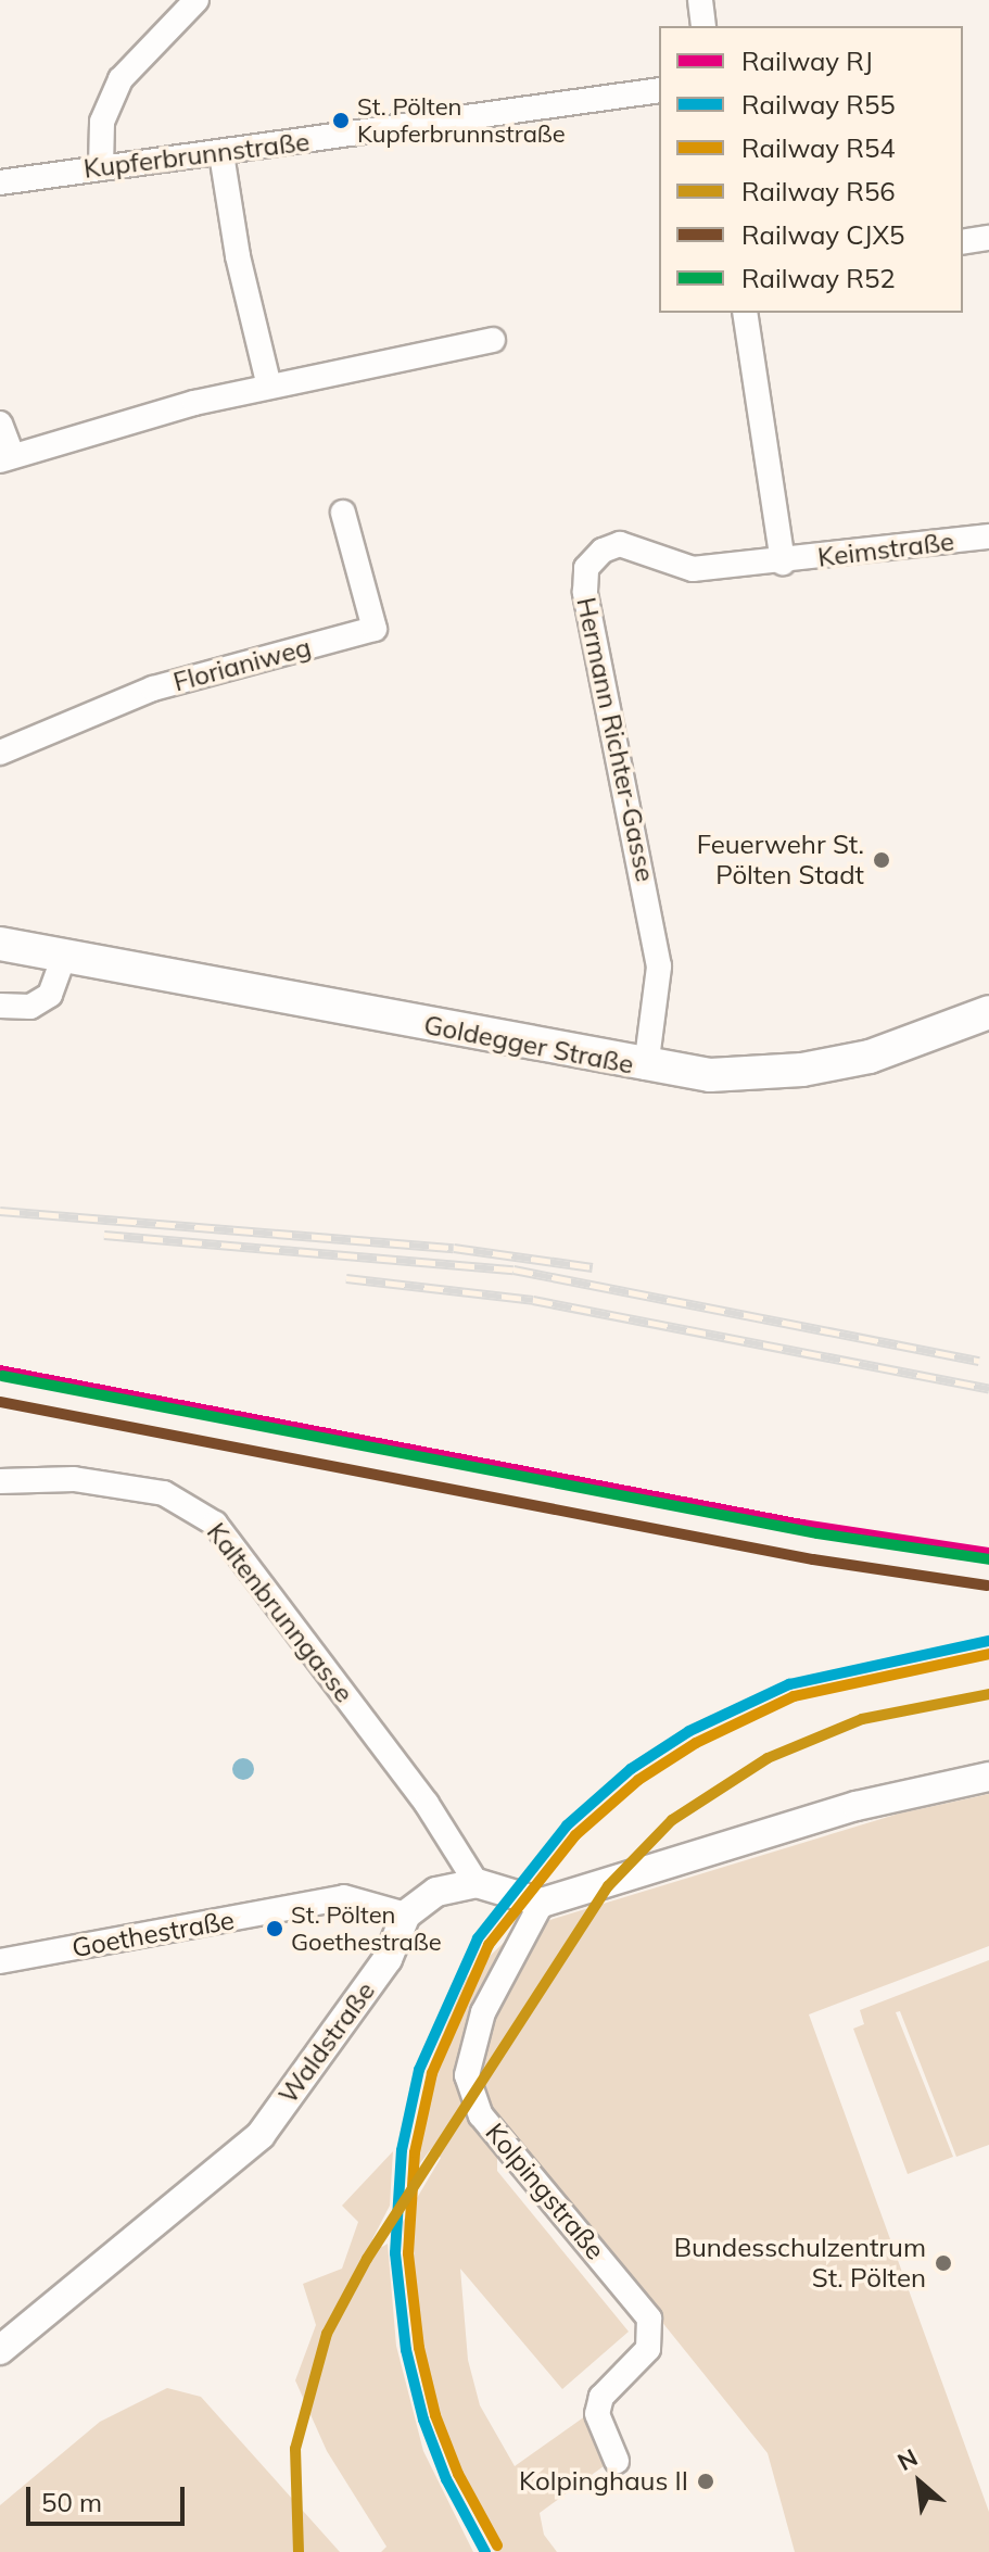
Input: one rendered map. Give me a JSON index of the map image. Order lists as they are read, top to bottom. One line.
{"streets":{"main road":["Goldegger Straße"],"street":["Kupferbrunnstraße","Keimstraße","Florianiweg","Hermann Richter-Gasse","Kaltenbrunngasse","Goethestraße","Waldstraße","Kolpingstraße"]},"crossings":[["Keimstraße","Hermann Richter-Gasse"],["Hermann Richter-Gasse","Goldegger Straße"],["Goethestraße","Waldstraße"]],"places":["St. Pölten Kupferbrunnstraße","Feuerwehr St. Pölten Stadt","St. Pölten Goethestraße","Bundesschulzentrum St. Pölten","Kolpinghaus II"],"lines":["rail line RJ","rail line R52","rail line CJX5","rail line R55","rail line R54","rail line R56"],"legend":["Railway RJ","Railway R55","Railway R54","Railway R56","Railway CJX5","Railway R52"],"scale_bar":"50 m","north":"top left"}
